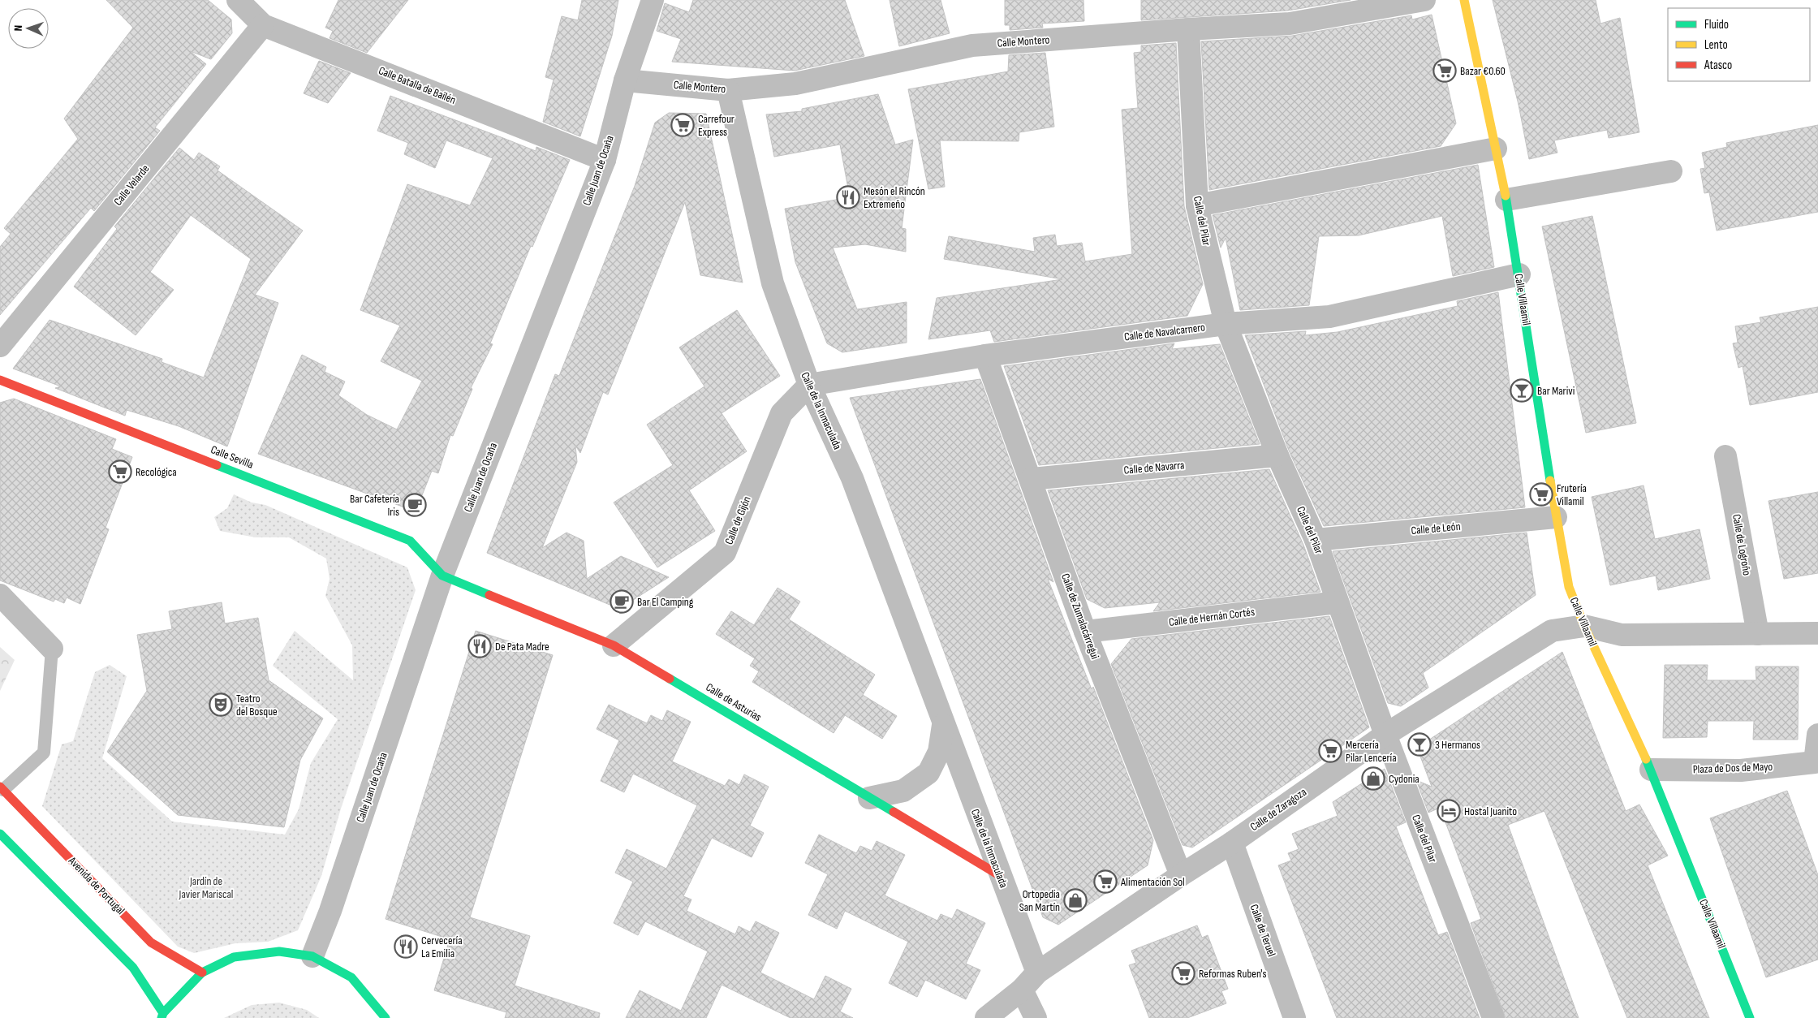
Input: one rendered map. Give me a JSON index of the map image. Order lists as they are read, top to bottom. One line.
{"streets":{"street":["Calle Montero","Calle Batalla de Bailén","Calle Juan de Ocaña","Calle Velarde","Calle del Pilar","Calle Villaamil","Calle de Navalcarnero","Calle de la Inmaculada","Calle Sevilla","Calle de Navarra","Calle de Gijón","Calle de León","Calle de Logroño","Calle de Zumalacárregui","Calle de Hernán Cortés","Calle de Asturias","Plaza de Dos de Mayo","Calle de Zaragoza","Avenida de Portugal","Calle de Teruel"]},"crossings":[["Calle Montero","Calle Juan de Ocaña"],["Calle Montero","Calle del Pilar"],["Calle Montero","Calle de la Inmaculada"],["Calle Batalla de Bailén","Calle Juan de Ocaña"],["Calle Batalla de Bailén","Calle Velarde"],["Calle Juan de Ocaña","Calle Sevilla"],["Calle Juan de Ocaña","Calle de Asturias"],["Calle del Pilar","Calle de Navalcarnero"],["Calle del Pilar","Calle de Navarra"],["Calle del Pilar","Calle de León"],["Calle del Pilar","Calle de Hernán Cortés"],["Calle del Pilar","Calle de Zaragoza"],["Calle Villaamil","Calle de Navalcarnero"],["Calle Villaamil","Calle de León"],["Calle Villaamil","Plaza de Dos de Mayo"],["Calle Villaamil","Calle de Zaragoza"],["Calle de Navalcarnero","Calle de la Inmaculada"],["Calle de Navalcarnero","Calle de Gijón"],["Calle de Navalcarnero","Calle de Zumalacárregui"],["Calle de la Inmaculada","Calle de Gijón"],["Calle de la Inmaculada","Calle de Asturias"],["Calle de la Inmaculada","Calle de Zaragoza"],["Calle Sevilla","Calle de Asturias"],["Calle de Navarra","Calle de Zumalacárregui"],["Calle de Gijón","Calle de Asturias"],["Calle de Zumalacárregui","Calle de Hernán Cortés"],["Calle de Zumalacárregui","Calle de Zaragoza"],["Calle de Zaragoza","Calle de Teruel"]],"parks":["Jardín de Javier Mariscal"],"places":{"supermarket":["Bazar €0.60","Carrefour Express","Recológica","Frutería Villamil","Mercería Pilar Lencería","Alimentación Sol","Reformas Ruben's"],"restaurant":["Mesón el Rincón Extremeño","De Pata Madre","Cervecería La Emilia"],"bar":["Bar Marivi","3 Hermanos"],"cafe":["Bar Cafetería Iris","Bar El Camping"],"theatre":["Teatro del Bosque"],"shop":["Cydonia","Ortopedia San Martín"],"hotel":["Hostal Juanito"]},"legend":["Fluido","Lento","Atasco"],"north":"left"}
